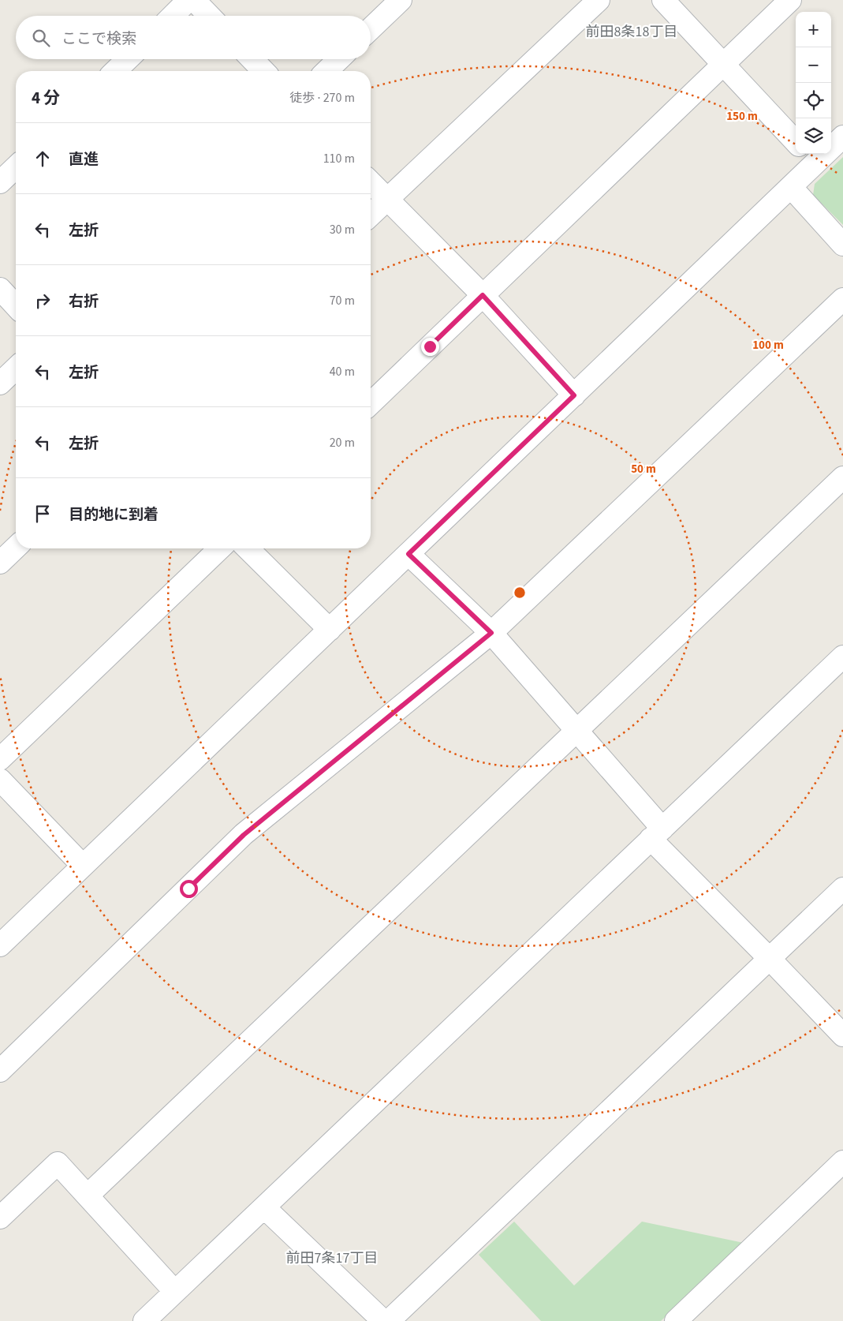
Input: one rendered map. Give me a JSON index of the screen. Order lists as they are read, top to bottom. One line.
{"districts":["前田8条18丁目","前田7条17丁目"],"page":{"map_buttons":["+","−"],"search":"ここで検索","heading":["4 分","徒歩 · 270 m"],"list":[["直進","110 m"],["左折","30 m"],["右折","70 m"],["左折","40 m"],["左折","20 m"],"目的地に到着"]},"rings":["150 m","100 m","50 m"]}
